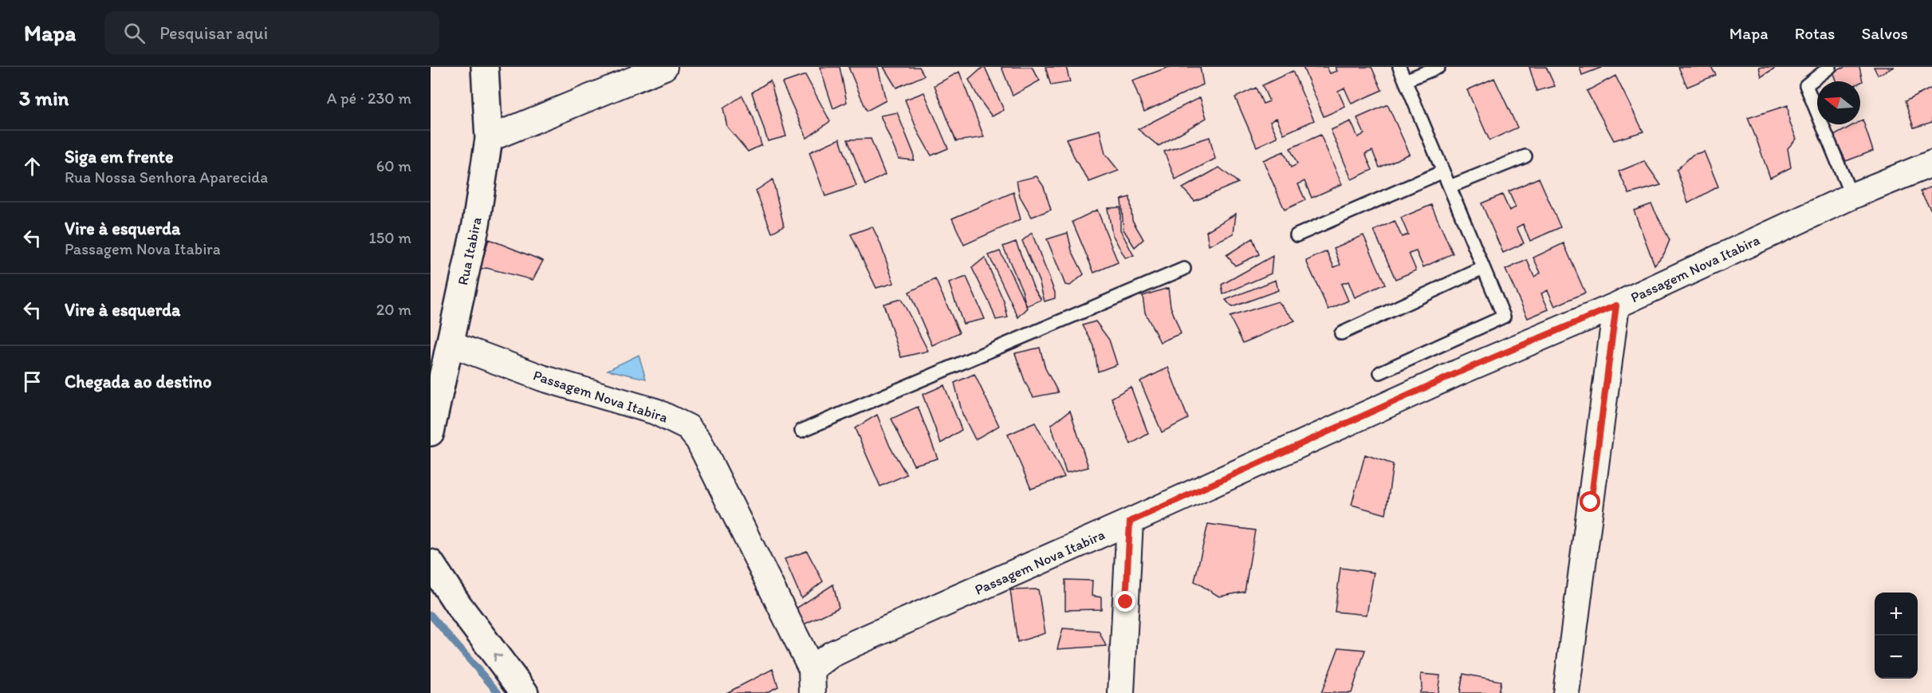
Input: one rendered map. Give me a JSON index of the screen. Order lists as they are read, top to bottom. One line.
{"streets":{"street":["Rua Itabira","Passagem Nova Itabira"]},"crossings":[["Rua Itabira","Passagem Nova Itabira"]],"north":"left","page":{"header":"Mapa","search":"Pesquisar aqui","nav":["Mapa","Rotas","Salvos"],"heading":["3 min","A pé · 230 m"],"list":[["Siga em frente","Rua Nossa Senhora Aparecida","60 m"],["Vire à esquerda","Passagem Nova Itabira","150 m"],["Vire à esquerda","20 m"],"Chegada ao destino"],"map_buttons":["+","−"]}}
